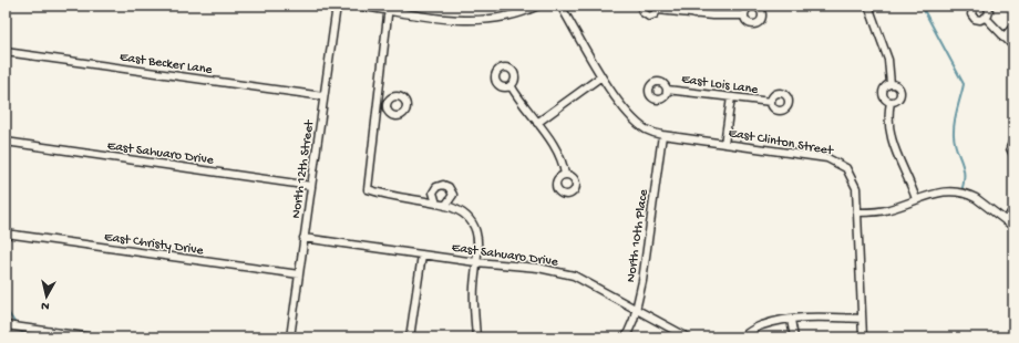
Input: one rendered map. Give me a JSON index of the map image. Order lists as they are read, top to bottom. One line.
{"streets":{"street":["East Becker Lane","East Lois Lane","East Clinton Street","East Sahuaro Drive","North 12th Street","North 10th Place","East Christy Drive"]},"crossings":[["East Becker Lane","North 12th Street"],["East Clinton Street","North 10th Place"],["East Sahuaro Drive","North 12th Street"],["East Sahuaro Drive","North 10th Place"],["North 12th Street","East Christy Drive"]],"north":"bottom"}
